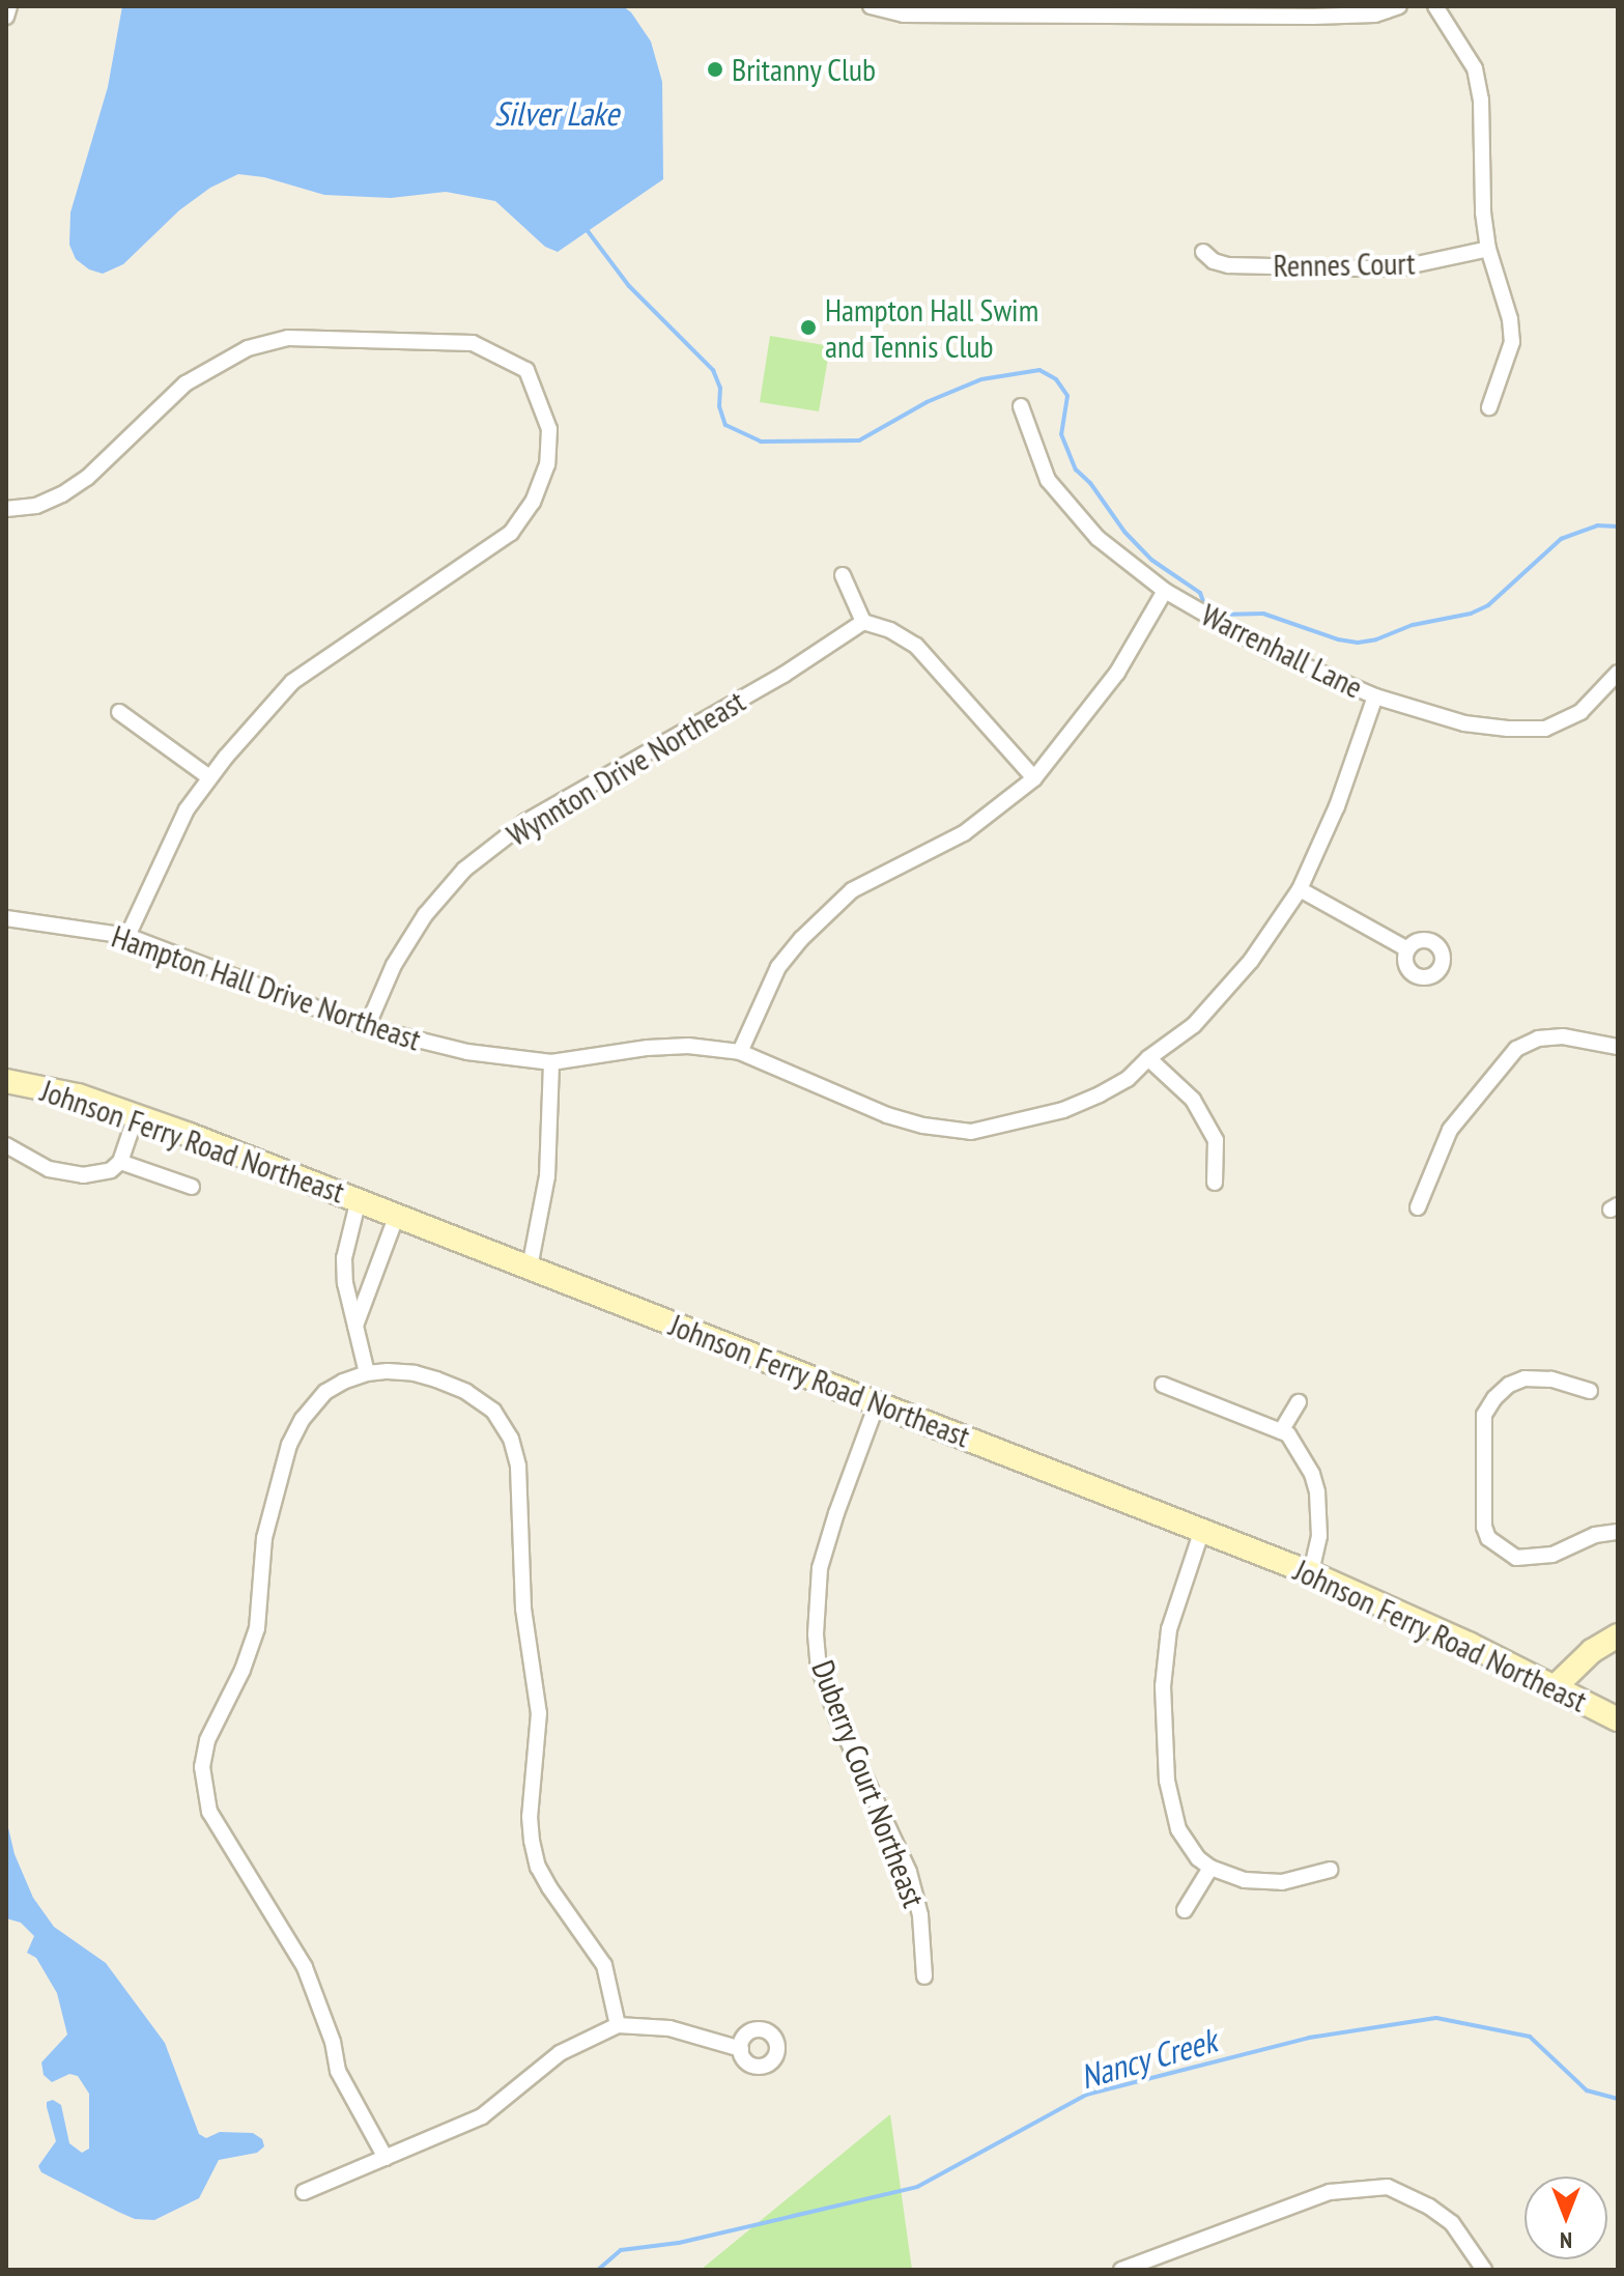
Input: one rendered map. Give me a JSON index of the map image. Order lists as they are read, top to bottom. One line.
{"streets":{"main road":["Johnson Ferry Road Northeast"],"street":["Rennes Court","Warrenhall Lane","Wynnton Drive Northeast","Hampton Hall Drive Northeast","Duberry Court Northeast"]},"crossings":[["Warrenhall Lane","Hampton Hall Drive Northeast"],["Wynnton Drive Northeast","Hampton Hall Drive Northeast"],["Johnson Ferry Road Northeast","Duberry Court Northeast"]],"water":["Silver Lake","Nancy Creek"],"places":["Britanny Club","Hampton Hall Swim and Tennis Club"],"north":"bottom"}
